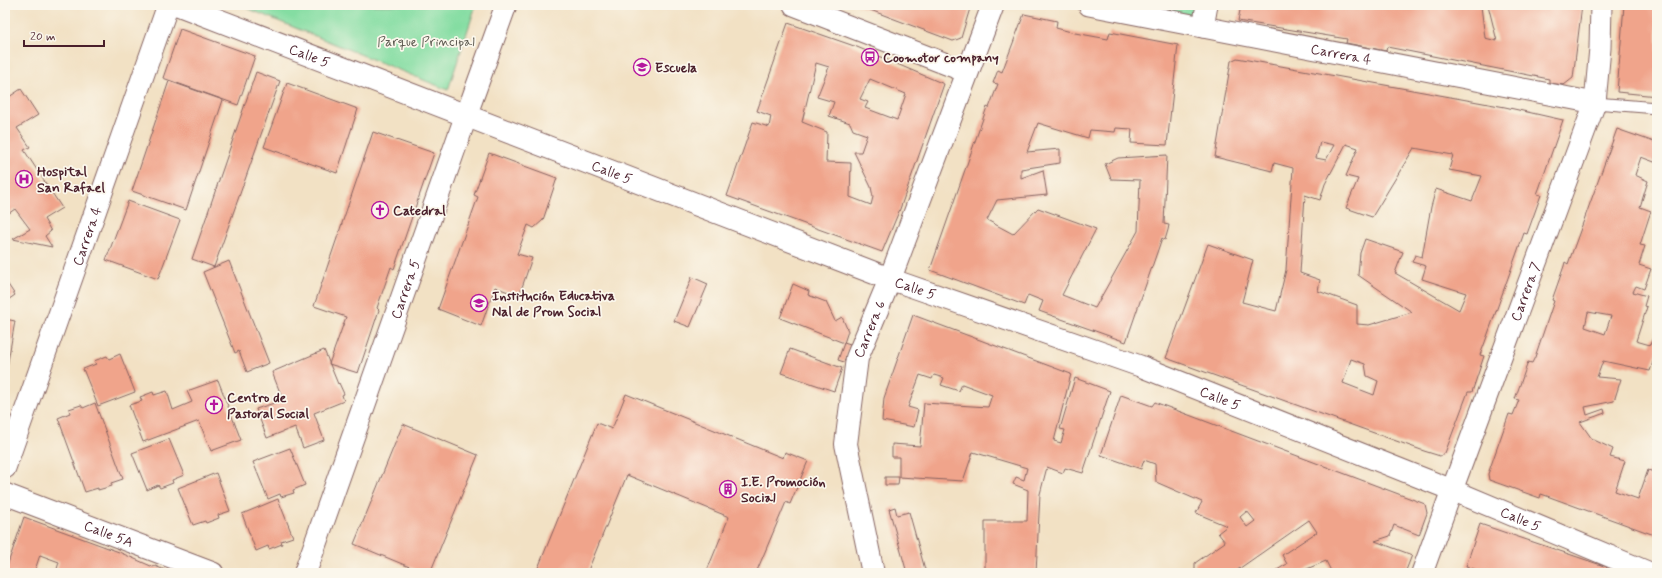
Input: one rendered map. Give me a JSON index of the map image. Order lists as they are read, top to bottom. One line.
{"streets":{"main road":["Calle 5","Carrera 5","Carrera 6"],"street":["Carrera 4","Carrera 7","Calle 5A"]},"crossings":[["Carrera 4","Carrera 7"],["Calle 5","Carrera 5"],["Calle 5","Carrera 7"],["Calle 5","Carrera 6"]],"parks":["Parque Principal"],"places":{"bus stop":["Coomotor company"],"school or university":["Escuela","Institución Educativa Nal de Prom Social"],"hospital":["Hospital San Rafael"],"church":["Catedral","Centro de Pastoral Social"],"building":["I.E. Promoción Social"]},"scale_bar":"20 m"}
